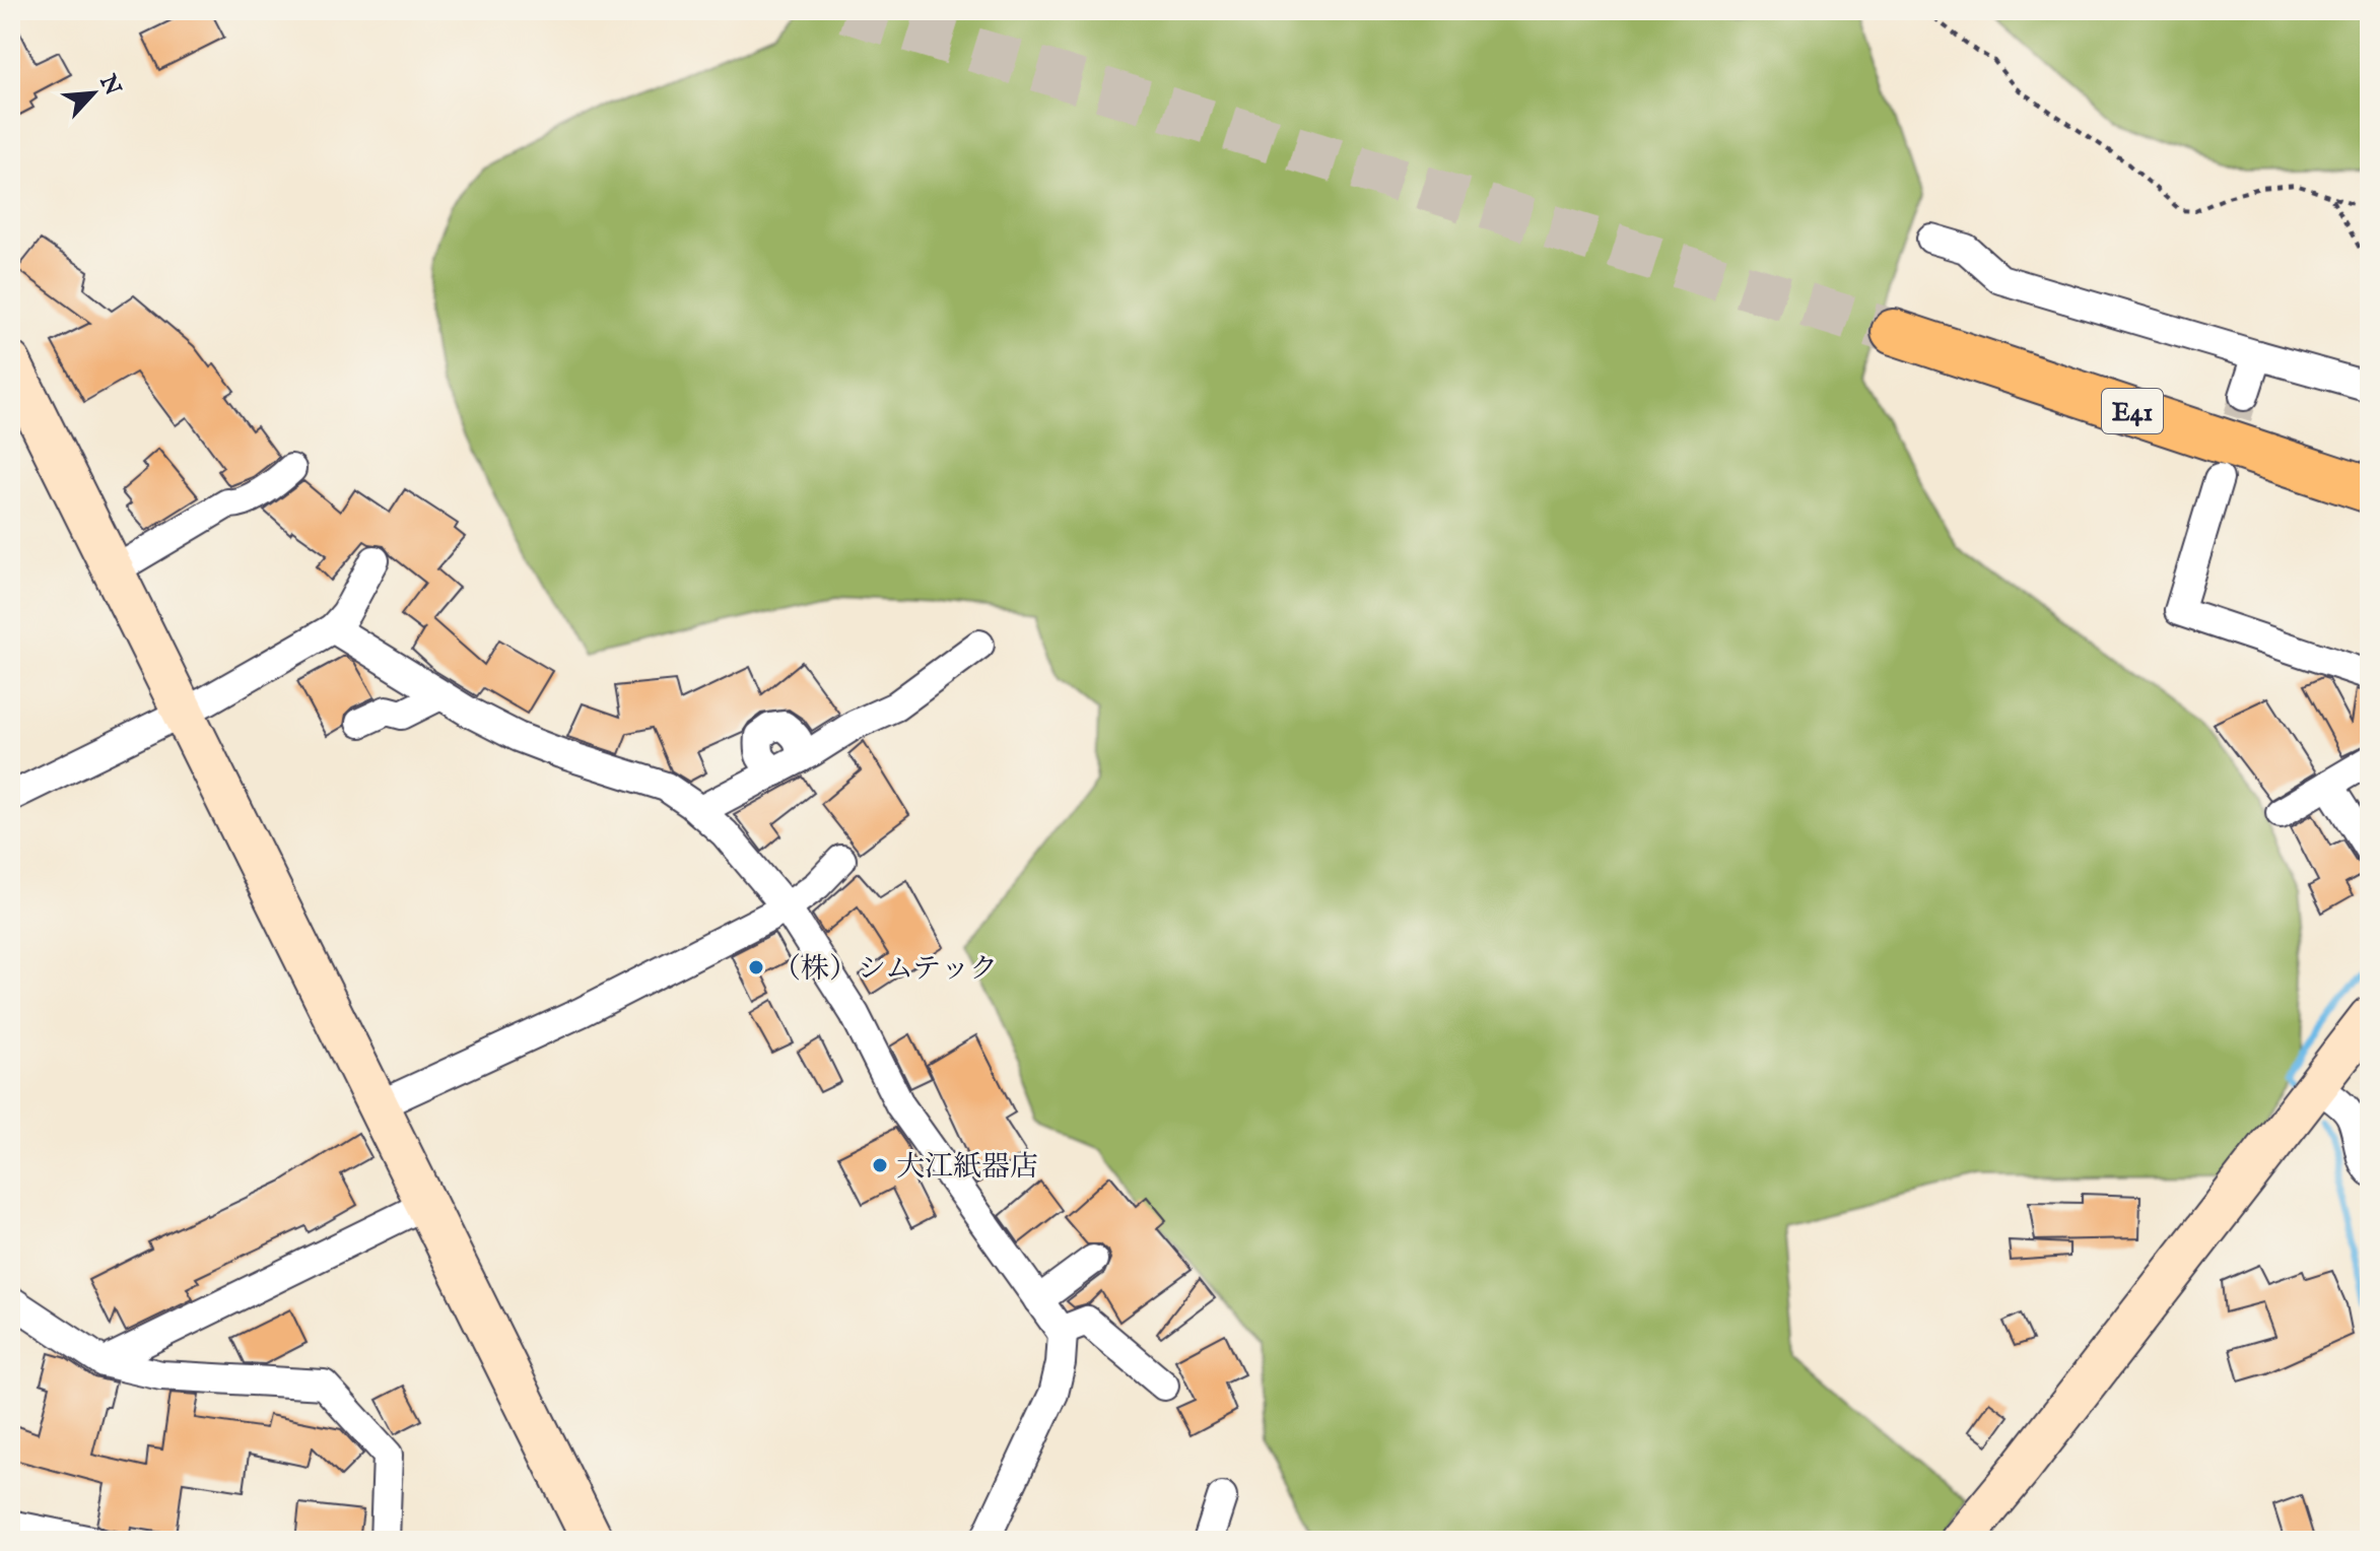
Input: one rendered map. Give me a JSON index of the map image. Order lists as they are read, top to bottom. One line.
{"streets":{"highway":["E41"]},"places":["（株）シムテック","大江紙器店"],"north":"top right"}
